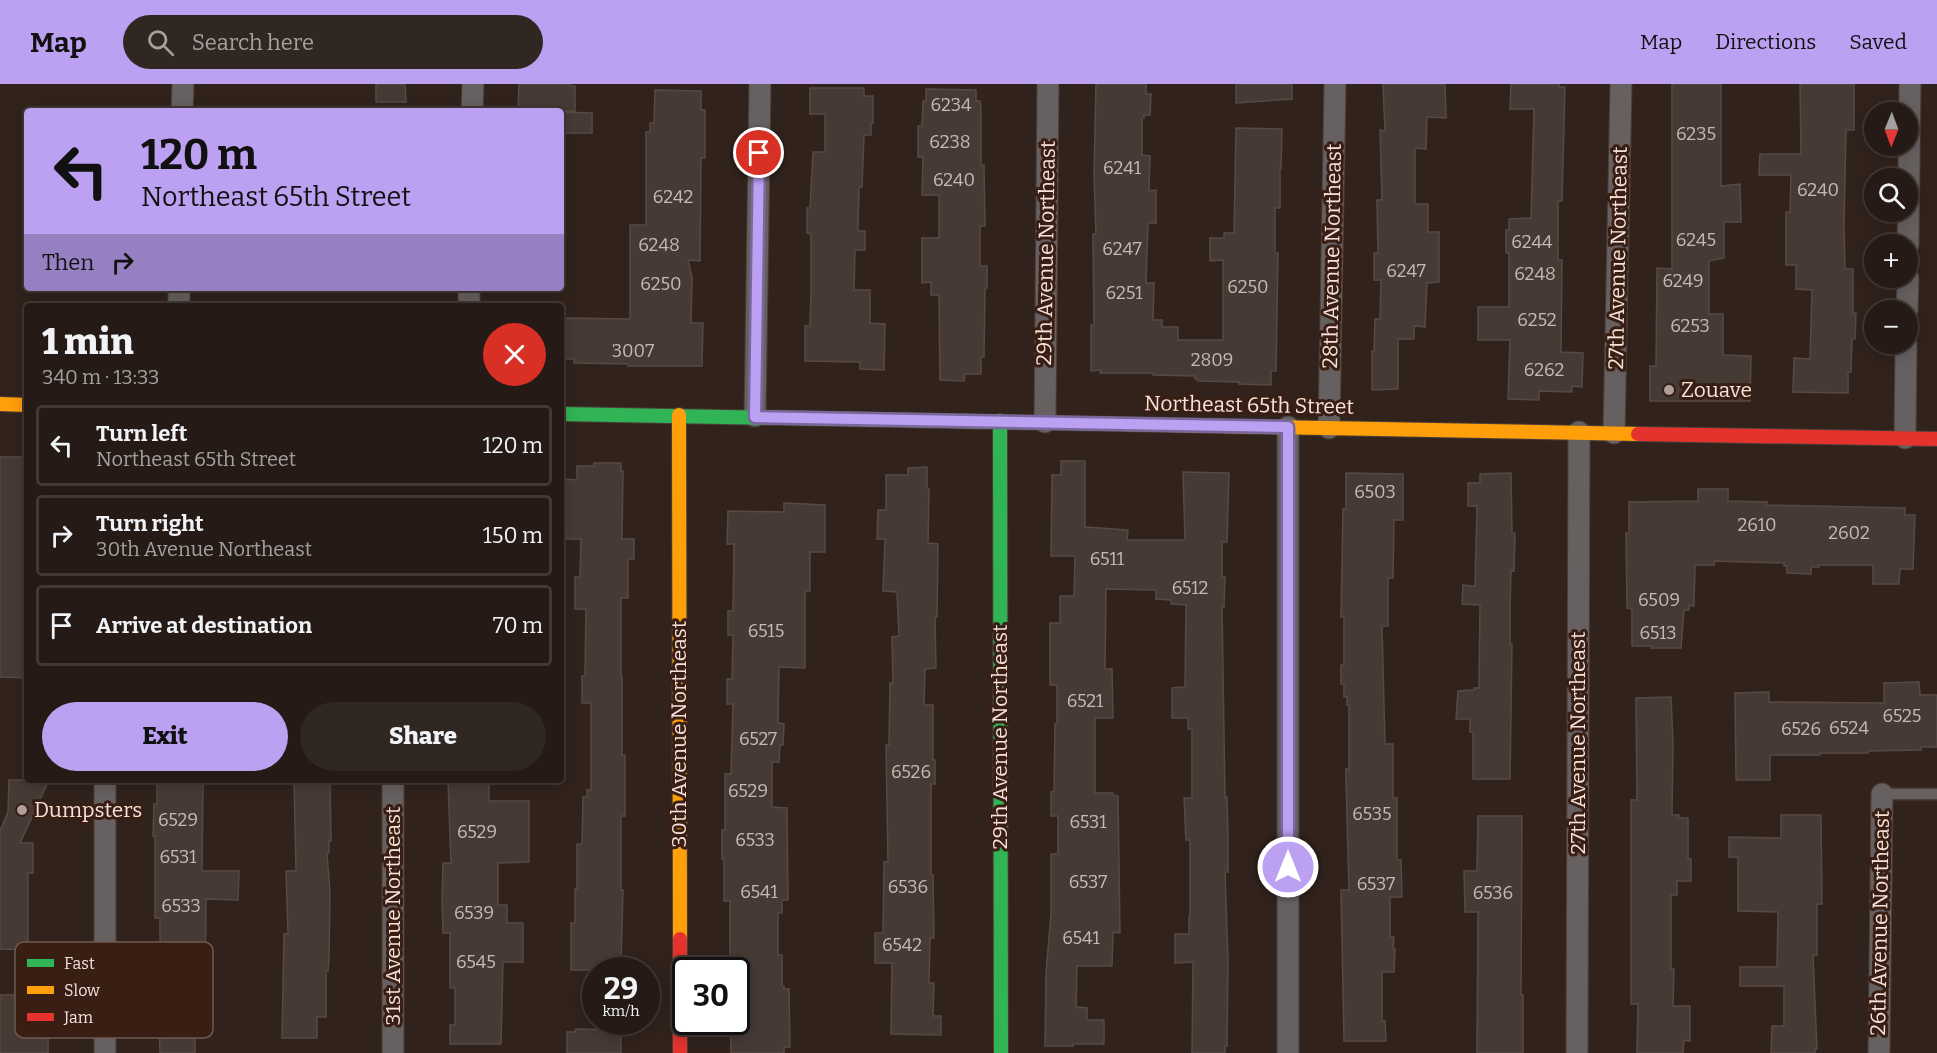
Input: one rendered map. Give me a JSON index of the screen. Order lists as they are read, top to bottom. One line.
{"streets":{"main road":["29th Avenue Northeast","Northeast 65th Street","30th Avenue Northeast"],"street":["28th Avenue Northeast","27th Avenue Northeast","31st Avenue Northeast","26th Avenue Northeast"]},"crossings":[["29th Avenue Northeast","Northeast 65th Street"],["28th Avenue Northeast","Northeast 65th Street"],["27th Avenue Northeast","Northeast 65th Street"],["Northeast 65th Street","30th Avenue Northeast"]],"places":["Zouave","Dumpsters"],"house_numbers":["6234","6235","6238","6241","6240","6240","6242","6245","6244","6248","6247","6247","6248","6249","6250","6250","6251","6252","6253","3007","2809","6262","6503","2610","2602","6511","6512","6509","6515","6513","6521","6525","6524","6526","6527","6526","6529","6535","6529","6531","6529","6533","6531","6537","6537","6536","6541","6536","6533","6539","6541","6542","6545"],"legend":["Fast","Slow","Jam"],"north":"bottom","page":{"header":"Map","search":"Search here","nav":["Map","Directions","Saved"],"map_buttons":["+","−"],"turn":["120 m","Northeast 65th Street"],"then":"Then","heading":["1 min","340 m · 13:33"],"list":[{"name":"Turn left","note":"Northeast 65th Street","value":"120 m"},{"name":"Turn right","note":"30th Avenue Northeast","value":"150 m"},{"name":"Arrive at destination","value":"70 m"}],"buttons":["Exit","Share"],"speed":"29 km/h","limit":"30"}}
